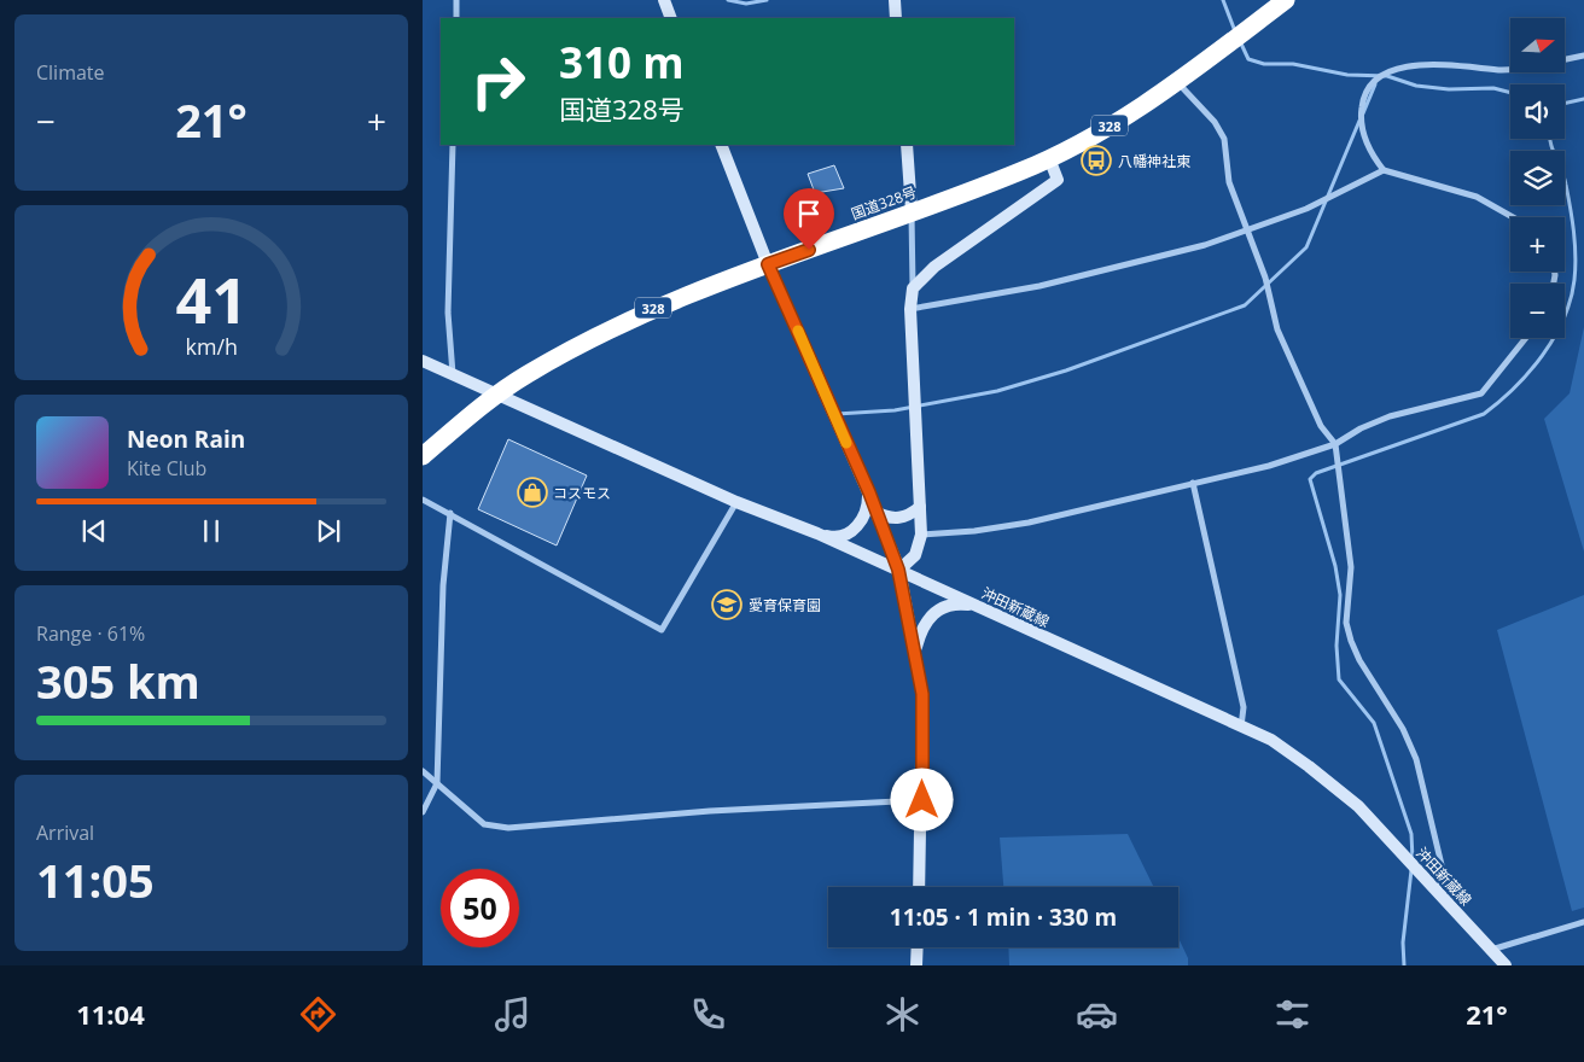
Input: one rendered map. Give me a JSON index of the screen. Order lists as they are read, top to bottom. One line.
{"streets":{"highway":["328","国道328号"],"main road":["沖田新蔵線"]},"crossings":[["国道328号","沖田新蔵線"]],"places":{"bus stop":["八幡神社東"],"shop":["コスモス"],"school or university":["愛育保育園"]},"north":"right","page":{"tile":["Climate",["Range · 61%","305 km"],["Arrival","11:05"]],"map_buttons":["+","−"],"turn":["310 m","国道328号"],"heat":["−","21°","+"],"song":["Neon Rain","Kite Club"],"limit":"50","trip":"11:05 · 1 min · 330 m","tabs":["11:04","21°"],"gauge":["41","km/h"]}}
